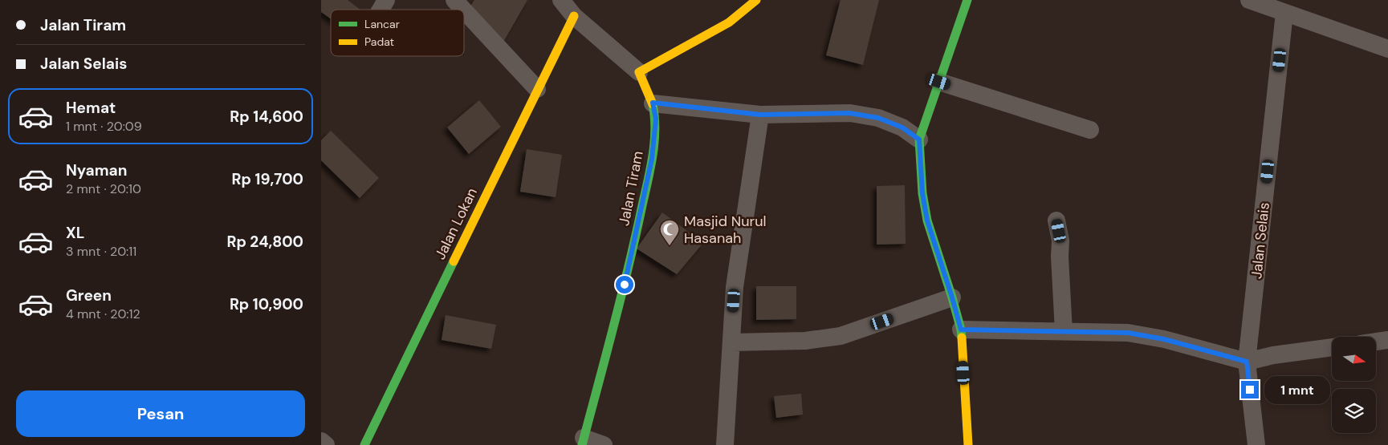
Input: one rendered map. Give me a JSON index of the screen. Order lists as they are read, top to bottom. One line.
{"streets":{"street":["Jalan Tiram","Jalan Lokan","Jalan Selais"]},"places":{"mosque":["Masjid Nurul Hasanah"]},"legend":["Lancar","Padat"],"north":"right","page":{"banner":["Jalan Tiram","Jalan Selais"],"list":[{"name":"Hemat","note":"1 mnt · 20:09","value":"Rp 14,600"},{"name":"Nyaman","note":"2 mnt · 20:10","value":"Rp 19,700"},{"name":"XL","note":"3 mnt · 20:11","value":"Rp 24,800"},{"name":"Green","note":"4 mnt · 20:12","value":"Rp 10,900"}],"bubble":"1 mnt","buttons":"Pesan"}}
